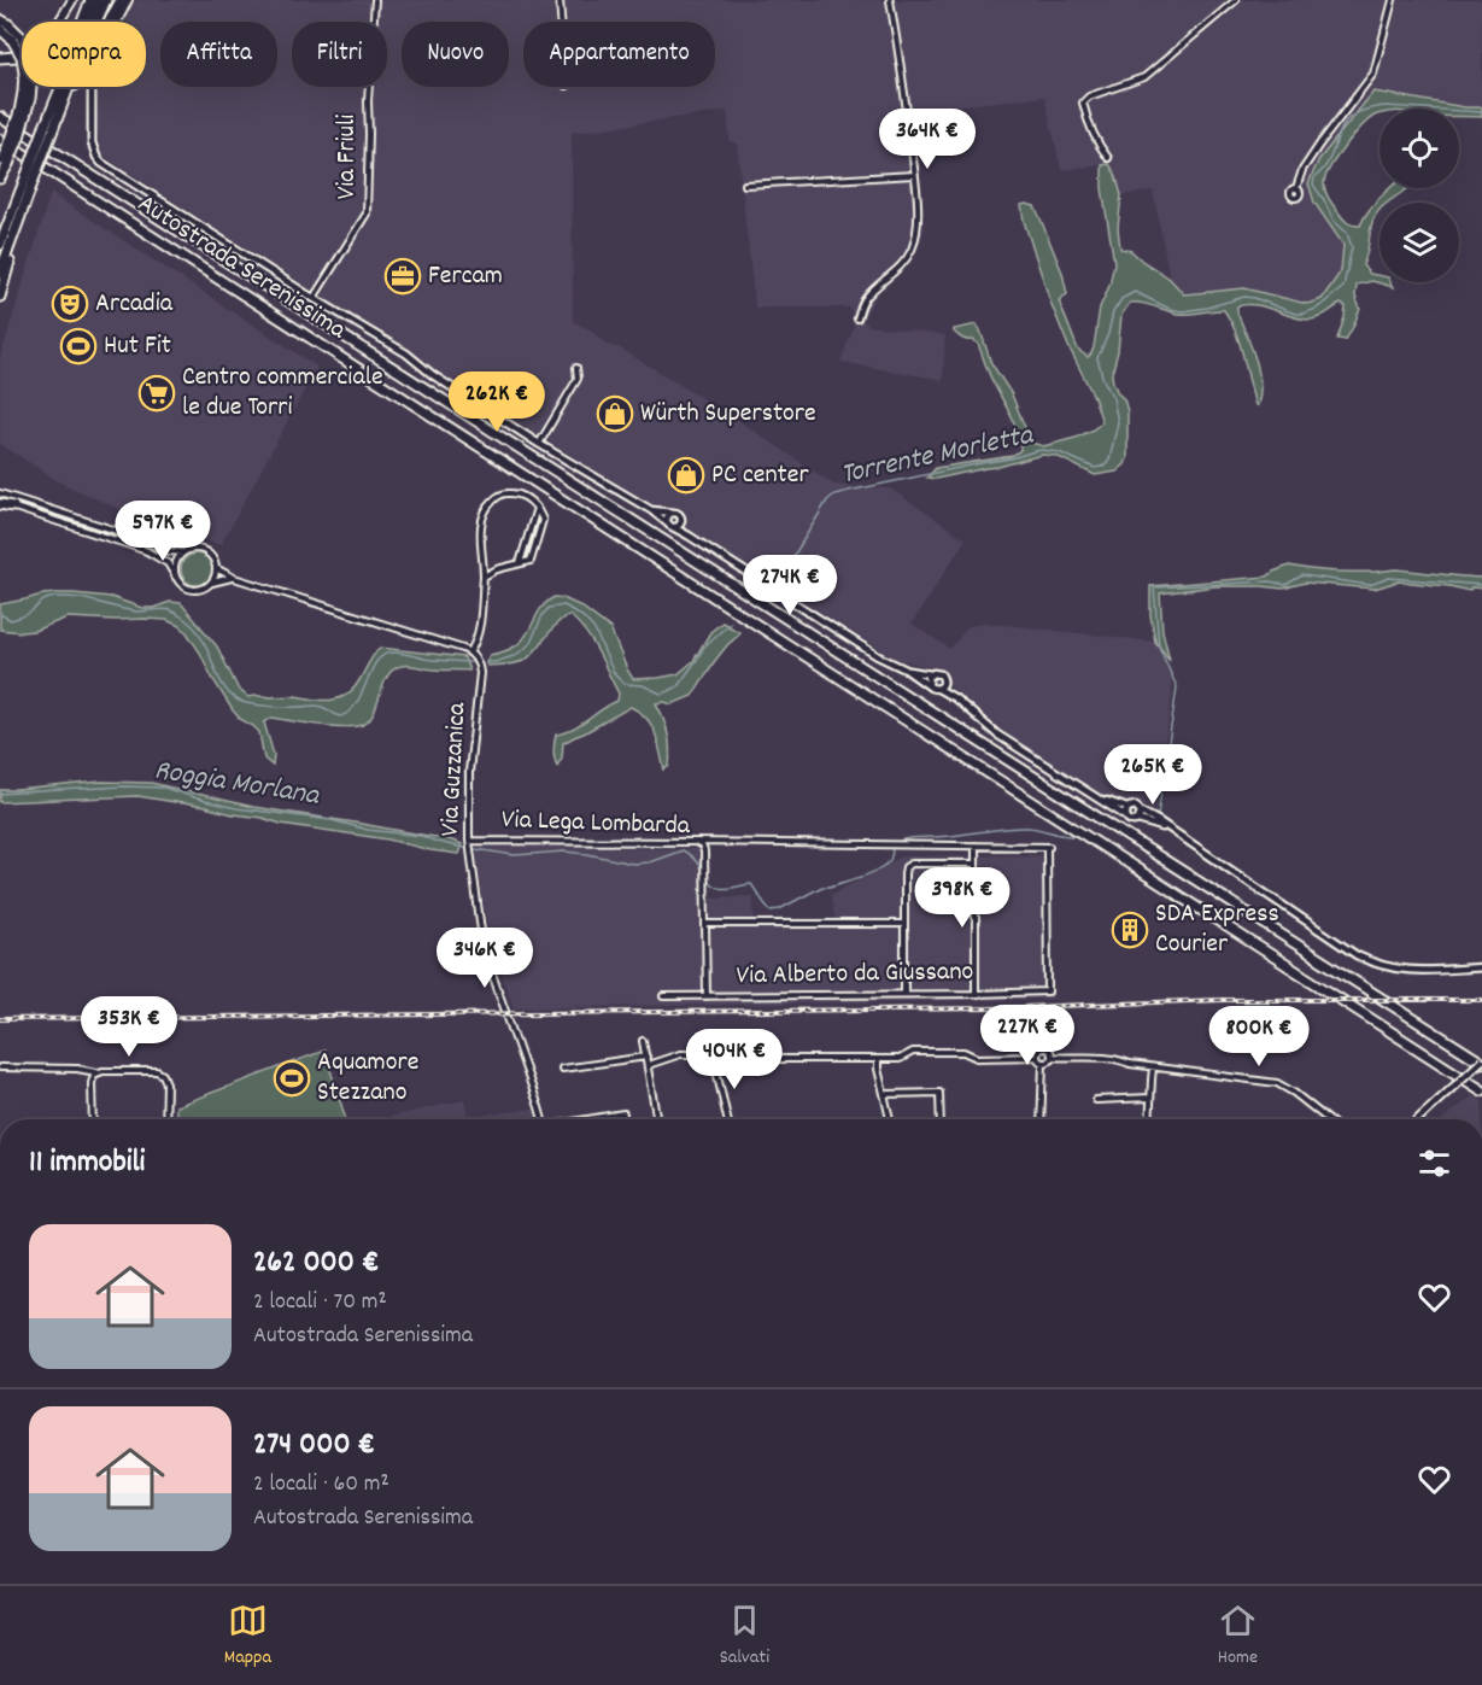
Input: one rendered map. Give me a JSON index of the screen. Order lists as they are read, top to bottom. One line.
{"streets":{"highway":["Autostrada Serenissima"],"street":["Via Friuli","Via Guzzanica","Via Lega Lombarda","Via Alberto da Giussano"]},"crossings":[["Via Guzzanica","Via Lega Lombarda"],["Via Lega Lombarda","Via Alberto da Giussano"]],"water":["Torrente Morletta","Roggia Morlana"],"places":{"office":["Fercam"],"theatre":["Arcadia"],"sports":["Hut Fit","Aquamore Stezzano"],"supermarket":["Centro commerciale le due Torri"],"shop":["Würth Superstore","PC center"],"building":["SDA Express Courier"]},"page":{"chip":["Compra","Affitta","Filtri","Nuovo","Appartamento"],"price":["364K €","262K €","597K €","274K €","265K €","398K €","346K €","353K €","227K €","800K €","404K €"],"heading":"11 immobili","list":[{"name":"262 000 €","note":"2 locali · 70 m² · Autostrada Serenissima"},{"name":"274 000 €","note":"2 locali · 60 m² · Autostrada Serenissima"}],"tabs":["Mappa","Salvati","Home"]}}
